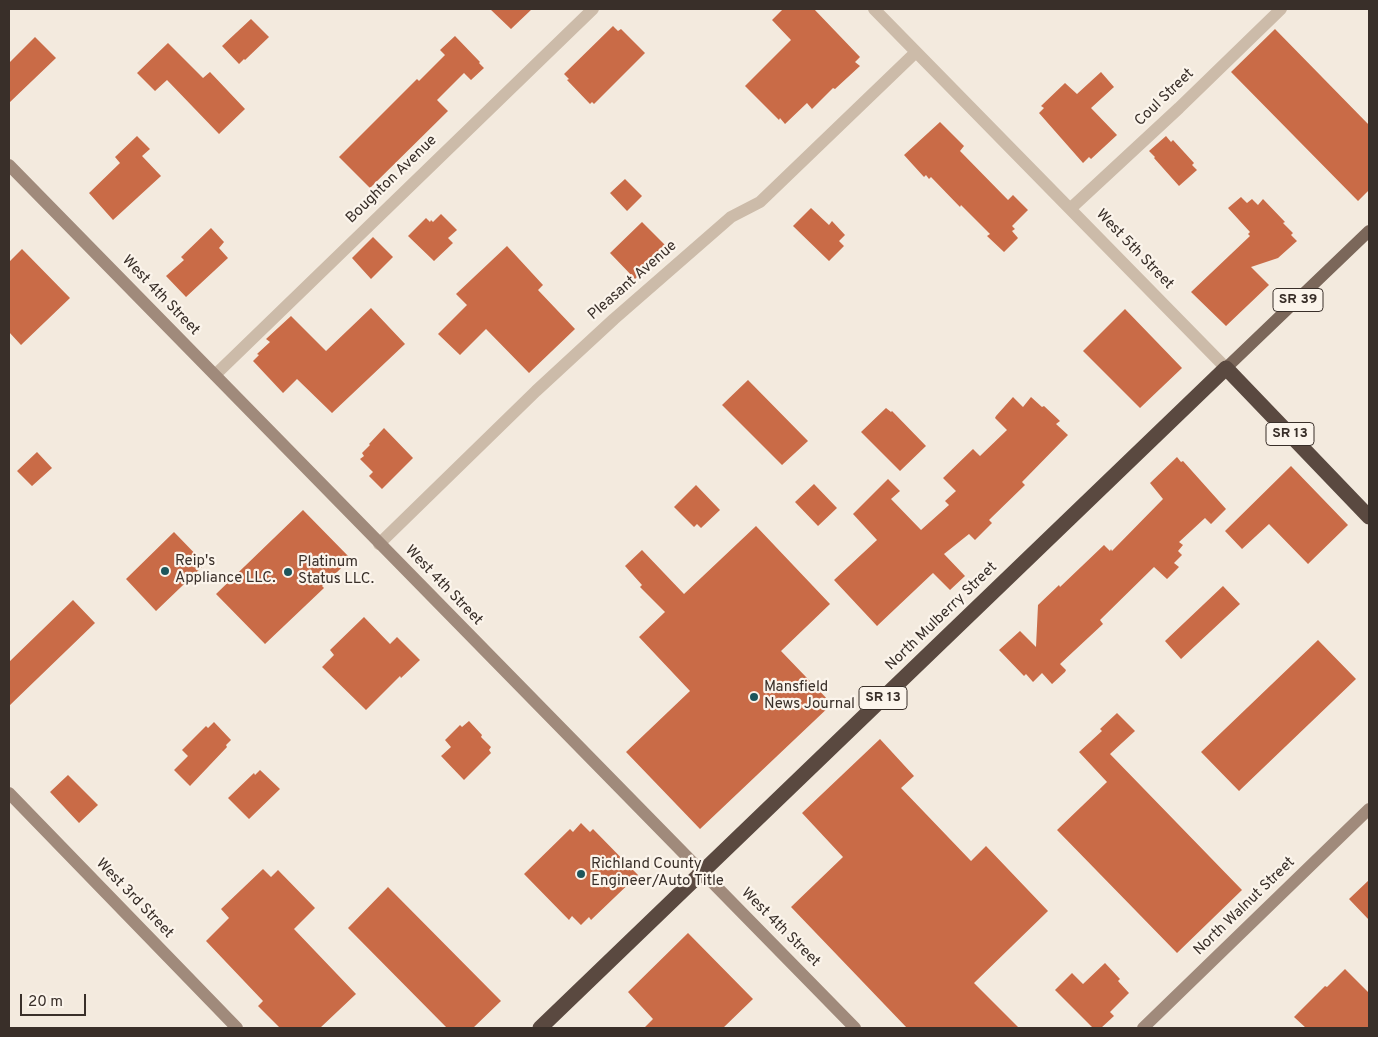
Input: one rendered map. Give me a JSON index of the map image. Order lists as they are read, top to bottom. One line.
{"streets":{"highway":["West 5th Street","SR 13","North Mulberry Street"],"main road":["West 4th Street","SR 39","West 3rd Street","North Walnut Street"],"street":["Coul Street","Boughton Avenue","Pleasant Avenue"]},"crossings":[["Coul Street","West 5th Street"],["Boughton Avenue","West 4th Street"],["West 5th Street","Pleasant Avenue"],["West 5th Street","North Mulberry Street"],["Pleasant Avenue","West 4th Street"],["West 4th Street","North Mulberry Street"]],"places":["Reip's Appliance LLC.","Platinum Status LLC.","Mansfield News Journal","Richland County Engineer/Auto Title"],"scale_bar":"20 m"}
